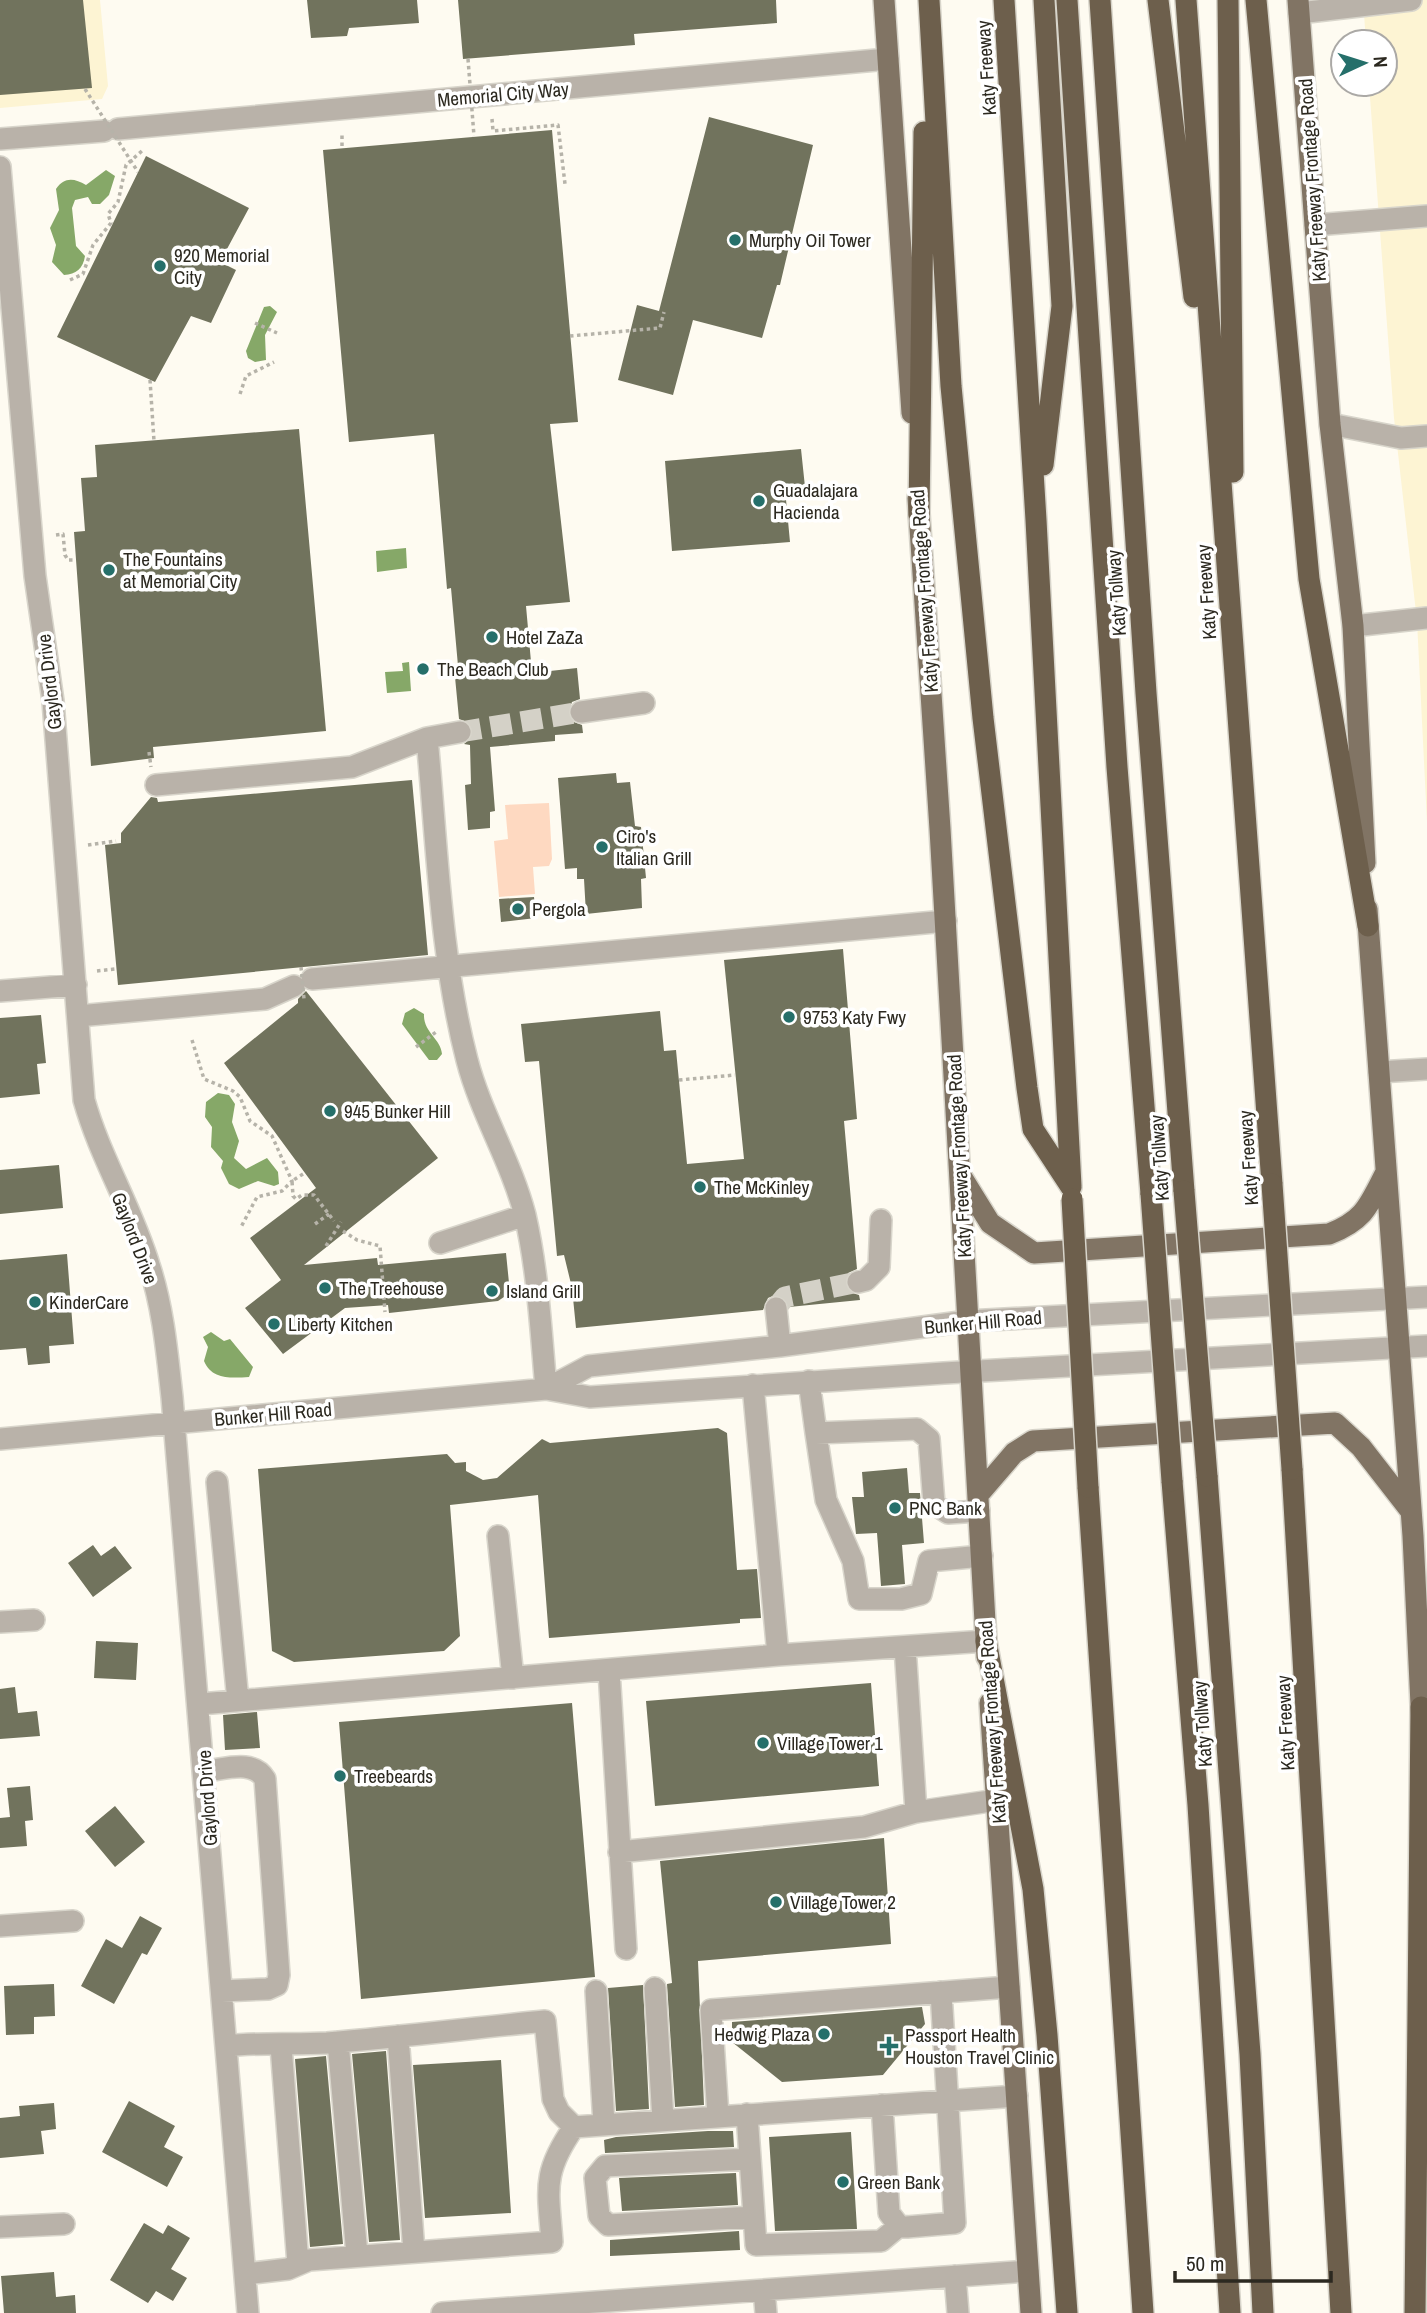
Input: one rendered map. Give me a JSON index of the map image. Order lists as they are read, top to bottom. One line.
{"streets":{"highway":["Katy Freeway","Katy Tollway"],"main road":["Katy Freeway Frontage Road"],"street":["Memorial City Way","Gaylord Drive","Bunker Hill Road"]},"crossings":[["Memorial City Way","Katy Freeway Frontage Road"],["Katy Freeway Frontage Road","Bunker Hill Road"],["Gaylord Drive","Bunker Hill Road"]],"places":{"other":["Murphy Oil Tower","920 Memorial City","Guadalajara Hacienda","The Fountains at Memorial City","Hotel ZaZa","The Beach Club","Ciro's Italian Grill","Pergola","9753 Katy Fwy","945 Bunker Hill","The McKinley","The Treehouse","Island Grill","KinderCare","Liberty Kitchen","PNC Bank","Village Tower 1","Treebeards","Village Tower 2","Hedwig Plaza","Green Bank"],"health":["Passport Health Houston Travel Clinic"]},"scale_bar":"50 m","north":"right"}
